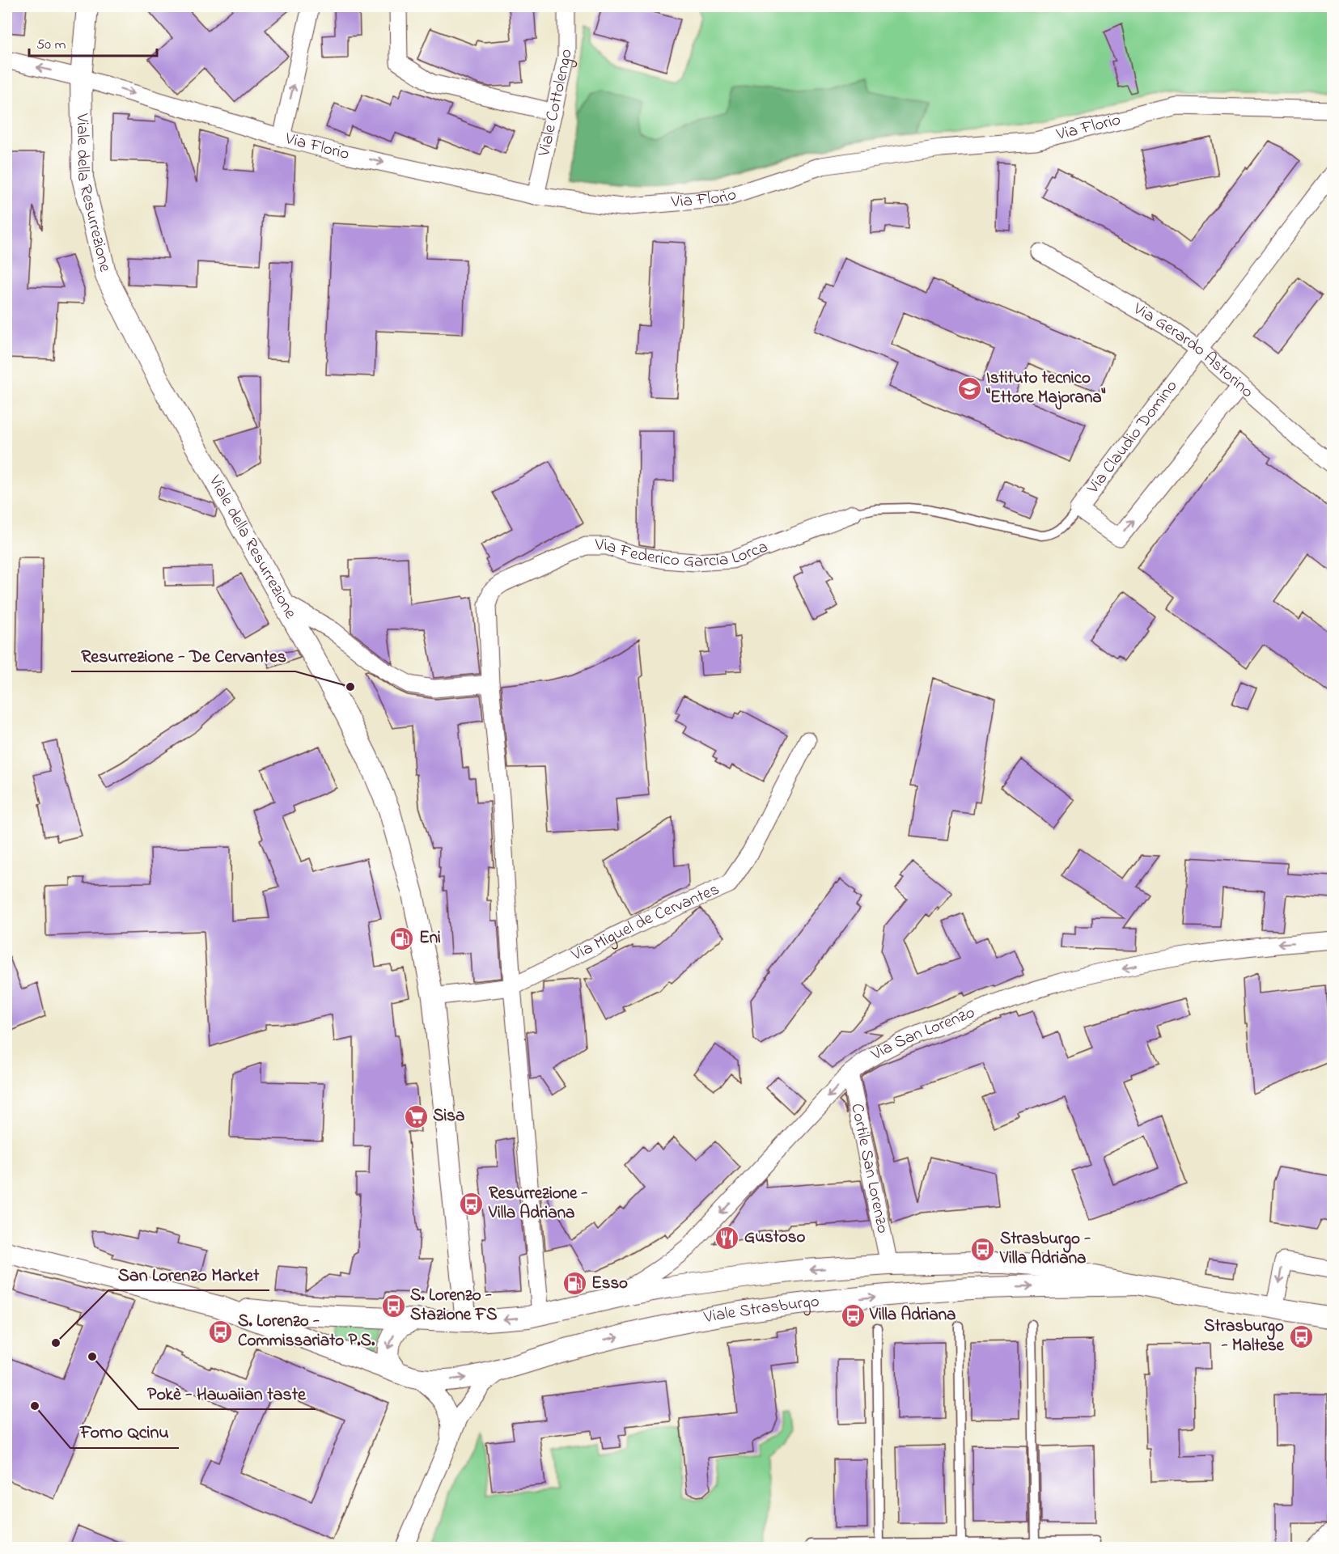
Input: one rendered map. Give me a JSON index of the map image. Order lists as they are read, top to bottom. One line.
{"streets":{"street":["Viale Cottolengo","Via Florio","Viale della Resurrezione","Via Gerardo Astorino","Via Claudio Domino","Via Federico Garcia Lorca","Via Miguel de Cervantes","Via San Lorenzo","Cortile San Lorenzo","Viale Strasburgo"]},"crossings":[["Viale Cottolengo","Via Florio"],["Via Florio","Viale della Resurrezione"],["Viale della Resurrezione","Via Miguel de Cervantes"],["Viale della Resurrezione","Viale Strasburgo"],["Via Gerardo Astorino","Via Claudio Domino"],["Via Federico Garcia Lorca","Via Miguel de Cervantes"],["Via Federico Garcia Lorca","Viale Strasburgo"],["Via San Lorenzo","Cortile San Lorenzo"],["Via San Lorenzo","Viale Strasburgo"],["Cortile San Lorenzo","Viale Strasburgo"]],"one_way":["Via San Lorenzo"],"places":{"school or university":["Istituto tecnico \"Ettore Majorana\""],"other":["Resurrezione - De Cervantes","San Lorenzo Market","Pokè - Hawaiian taste","Forno Qcinu"],"fuel station":["Eni","Esso"],"supermarket":["Sisa"],"bus stop":["Resurrezione - Villa Adriana","Strasburgo - Villa Adriana","S. Lorenzo - Stazione FS","Villa Adriana","S. Lorenzo - Commissariato P.S.","Strasburgo - Maltese"],"restaurant":["Gustoso"]},"scale_bar":"50 m"}
